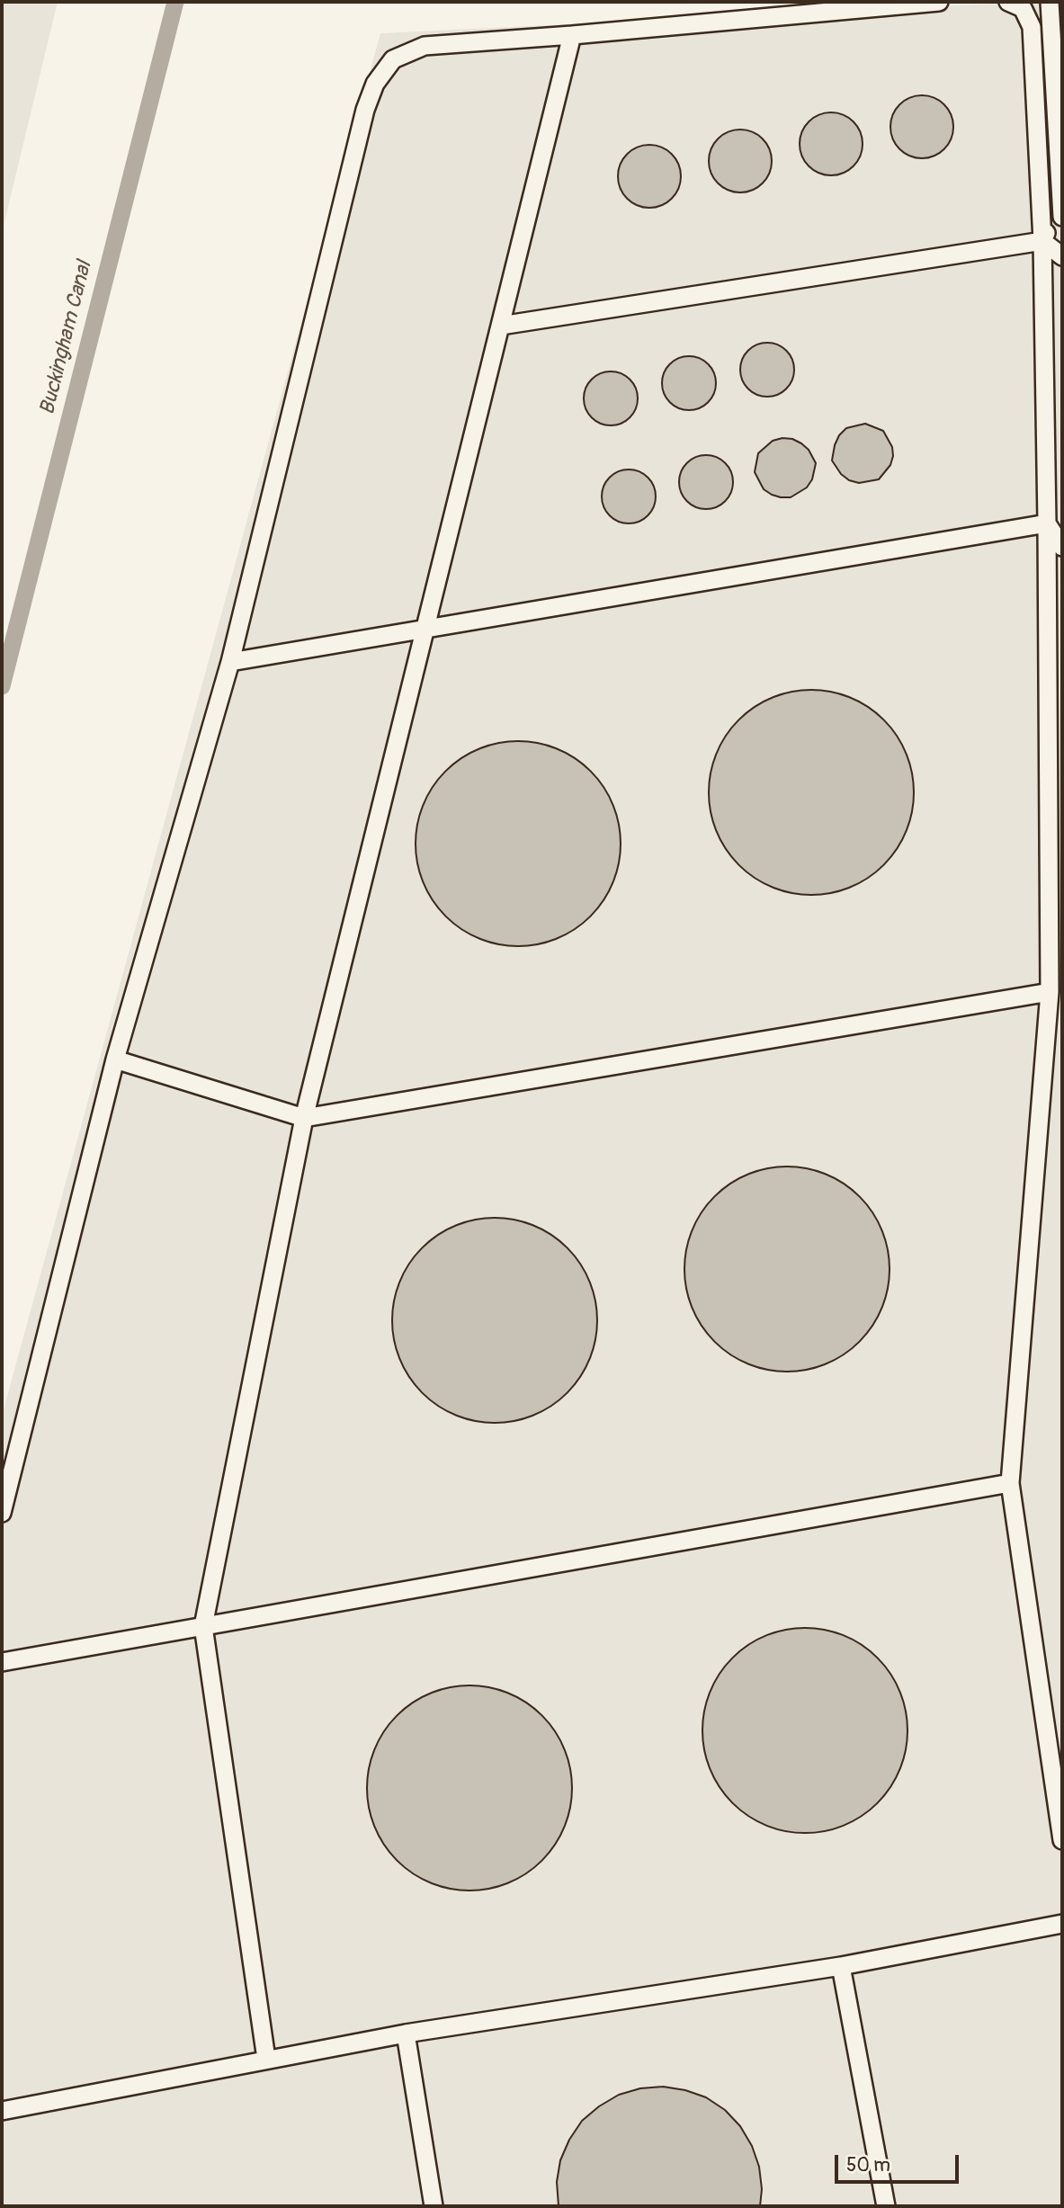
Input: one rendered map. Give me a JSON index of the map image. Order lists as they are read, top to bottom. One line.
{"water":["Buckingham Canal"],"scale_bar":"50 m"}
